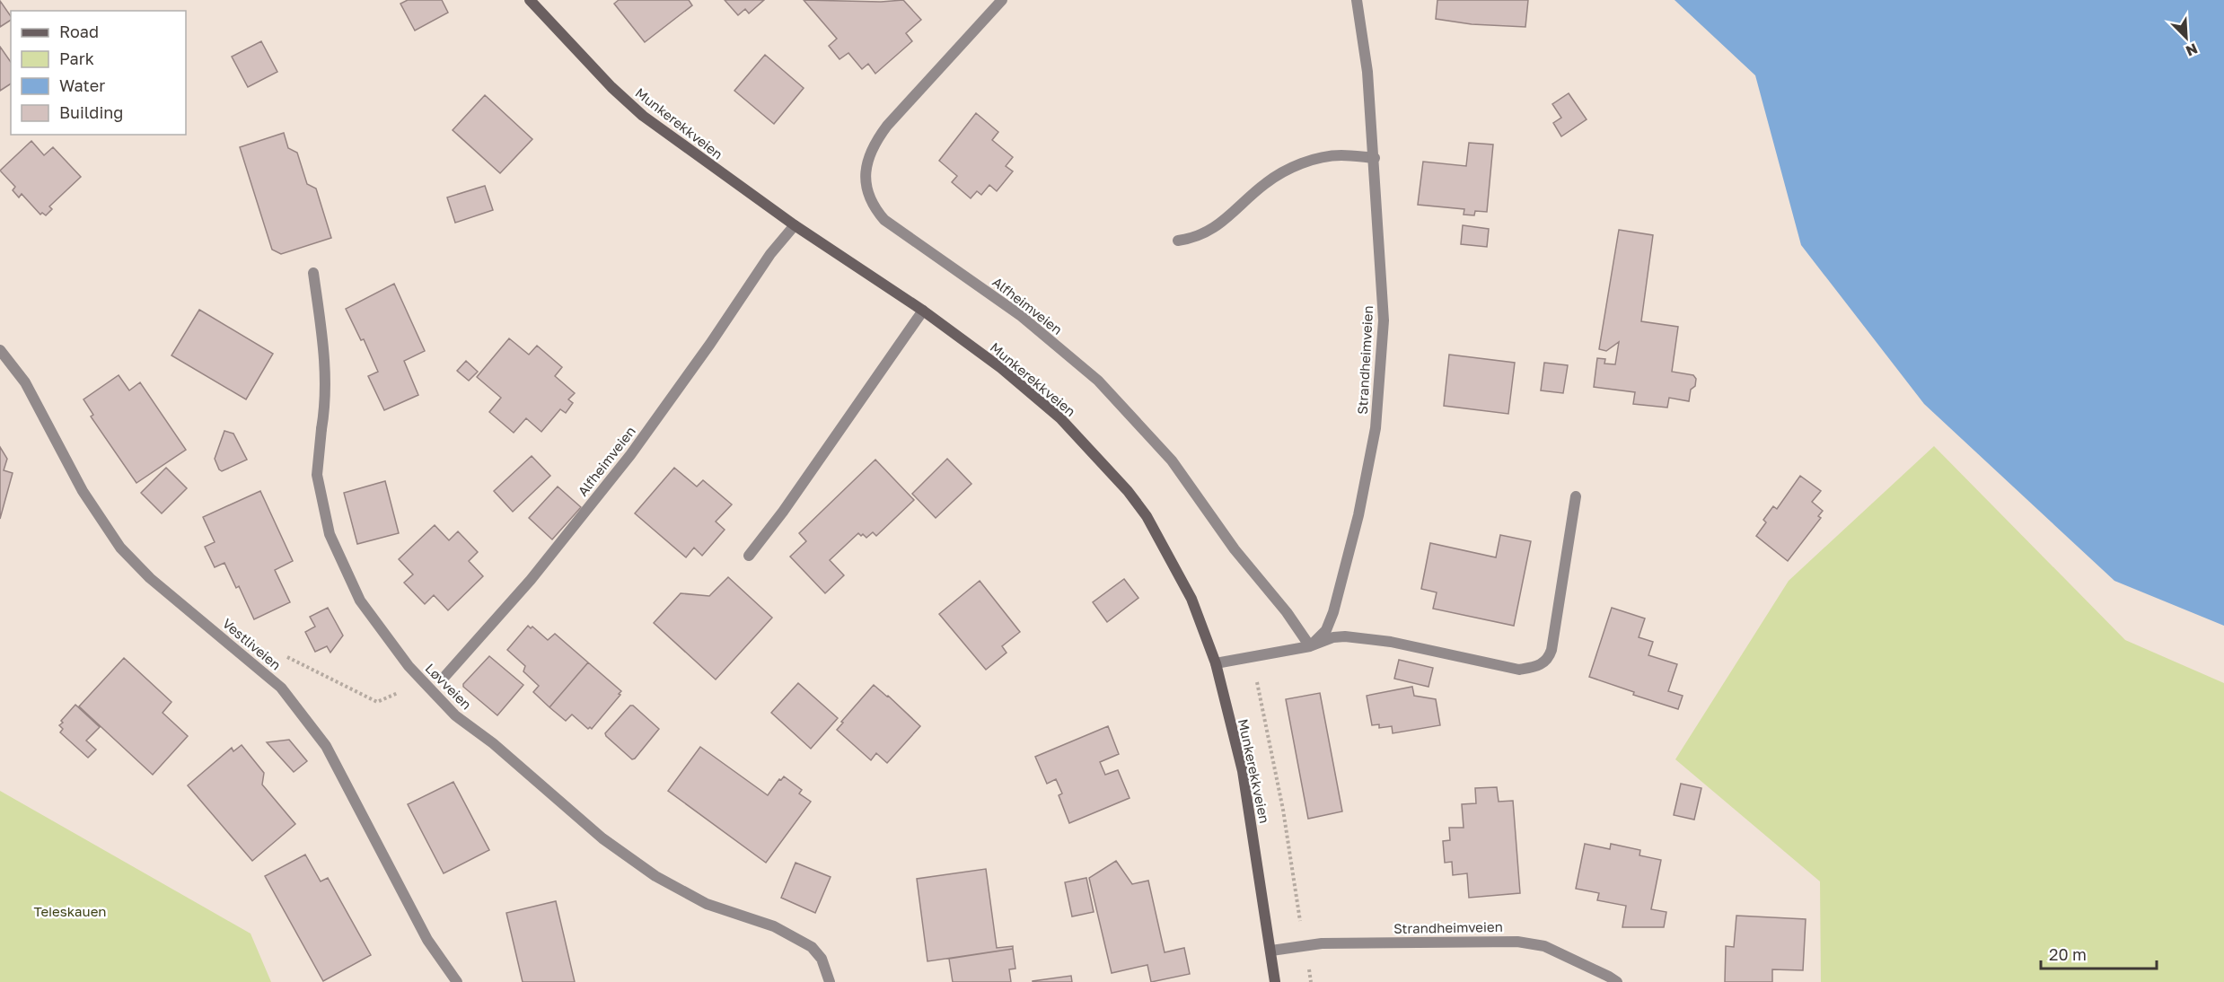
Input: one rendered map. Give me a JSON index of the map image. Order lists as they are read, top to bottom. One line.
{"streets":{"main road":["Munkerekkveien"],"street":["Alfheimveien","Strandheimveien","Vestliveien","Løvveien"]},"crossings":[["Munkerekkveien","Alfheimveien"],["Munkerekkveien","Strandheimveien"],["Alfheimveien","Strandheimveien"]],"parks":["Teieskauen"],"legend":["Road","Park","Water","Building"],"scale_bar":"20 m","north":"bottom right"}
